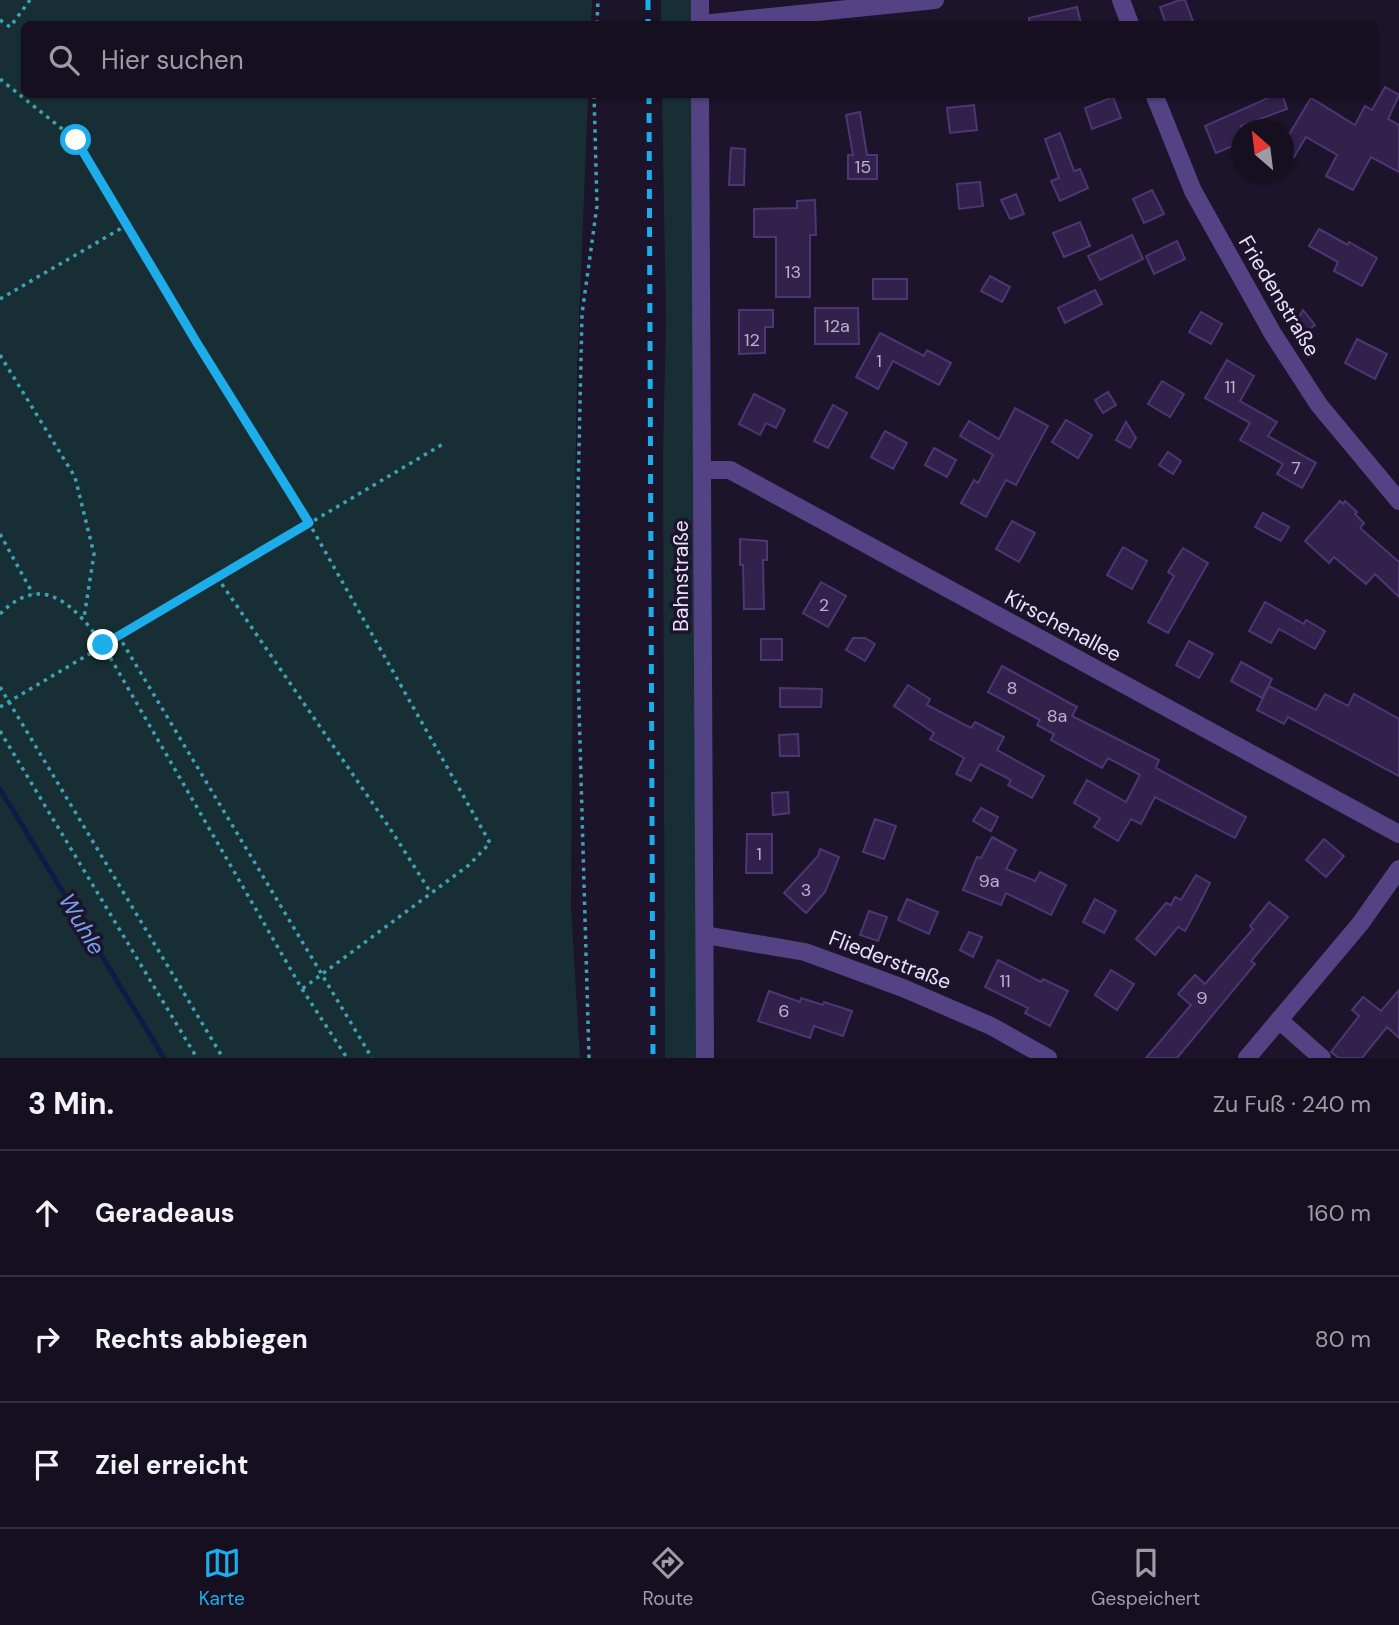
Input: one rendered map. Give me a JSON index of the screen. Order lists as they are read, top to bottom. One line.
{"streets":{"street":["Friedenstraße","Bahnstraße","Kirschenallee","Fliederstraße"]},"crossings":[["Bahnstraße","Kirschenallee"],["Bahnstraße","Fliederstraße"]],"water":["Wuhle"],"house_numbers":["15","13","12a","12","1","11","7","2","8","8a","1","9a","3","11","9","6"],"north":"top left","page":{"search":"Hier suchen","heading":["3 Min.","Zu Fuß · 240 m"],"list":[["Geradeaus","160 m"],["Rechts abbiegen","80 m"],"Ziel erreicht"],"nav":["Karte","Route","Gespeichert"]}}
